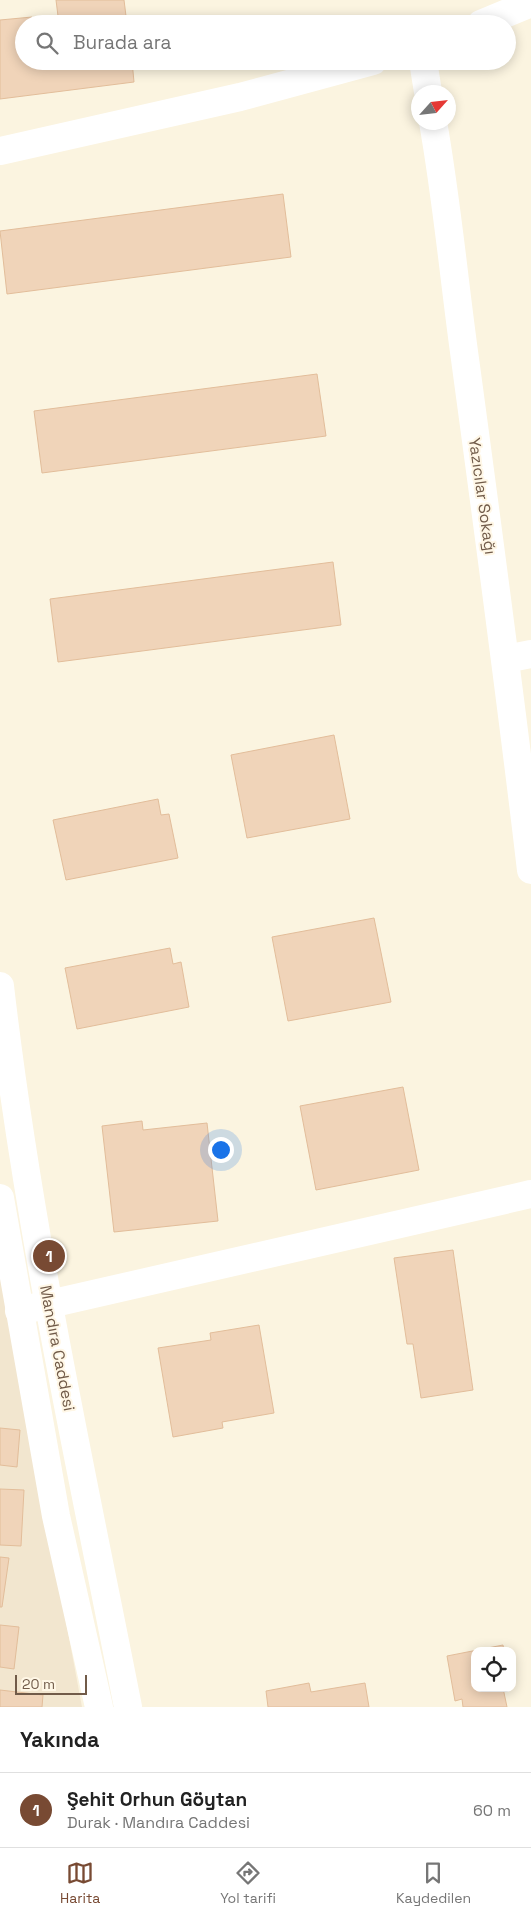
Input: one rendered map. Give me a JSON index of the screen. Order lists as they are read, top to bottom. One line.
{"streets":{"street":["Yazıcılar Sokağı","Mandıra Caddesi"]},"scale_bar":"20 m","north":"top right","page":{"search":"Burada ara","pins":"1","scale":"20 m","heading":"Yakında","list":[{"mark":"1","name":"Şehit Orhun Göytan","note":"Durak · Mandıra Caddesi","value":"60 m"}],"nav":["Harita","Yol tarifi","Kaydedilen"]}}
